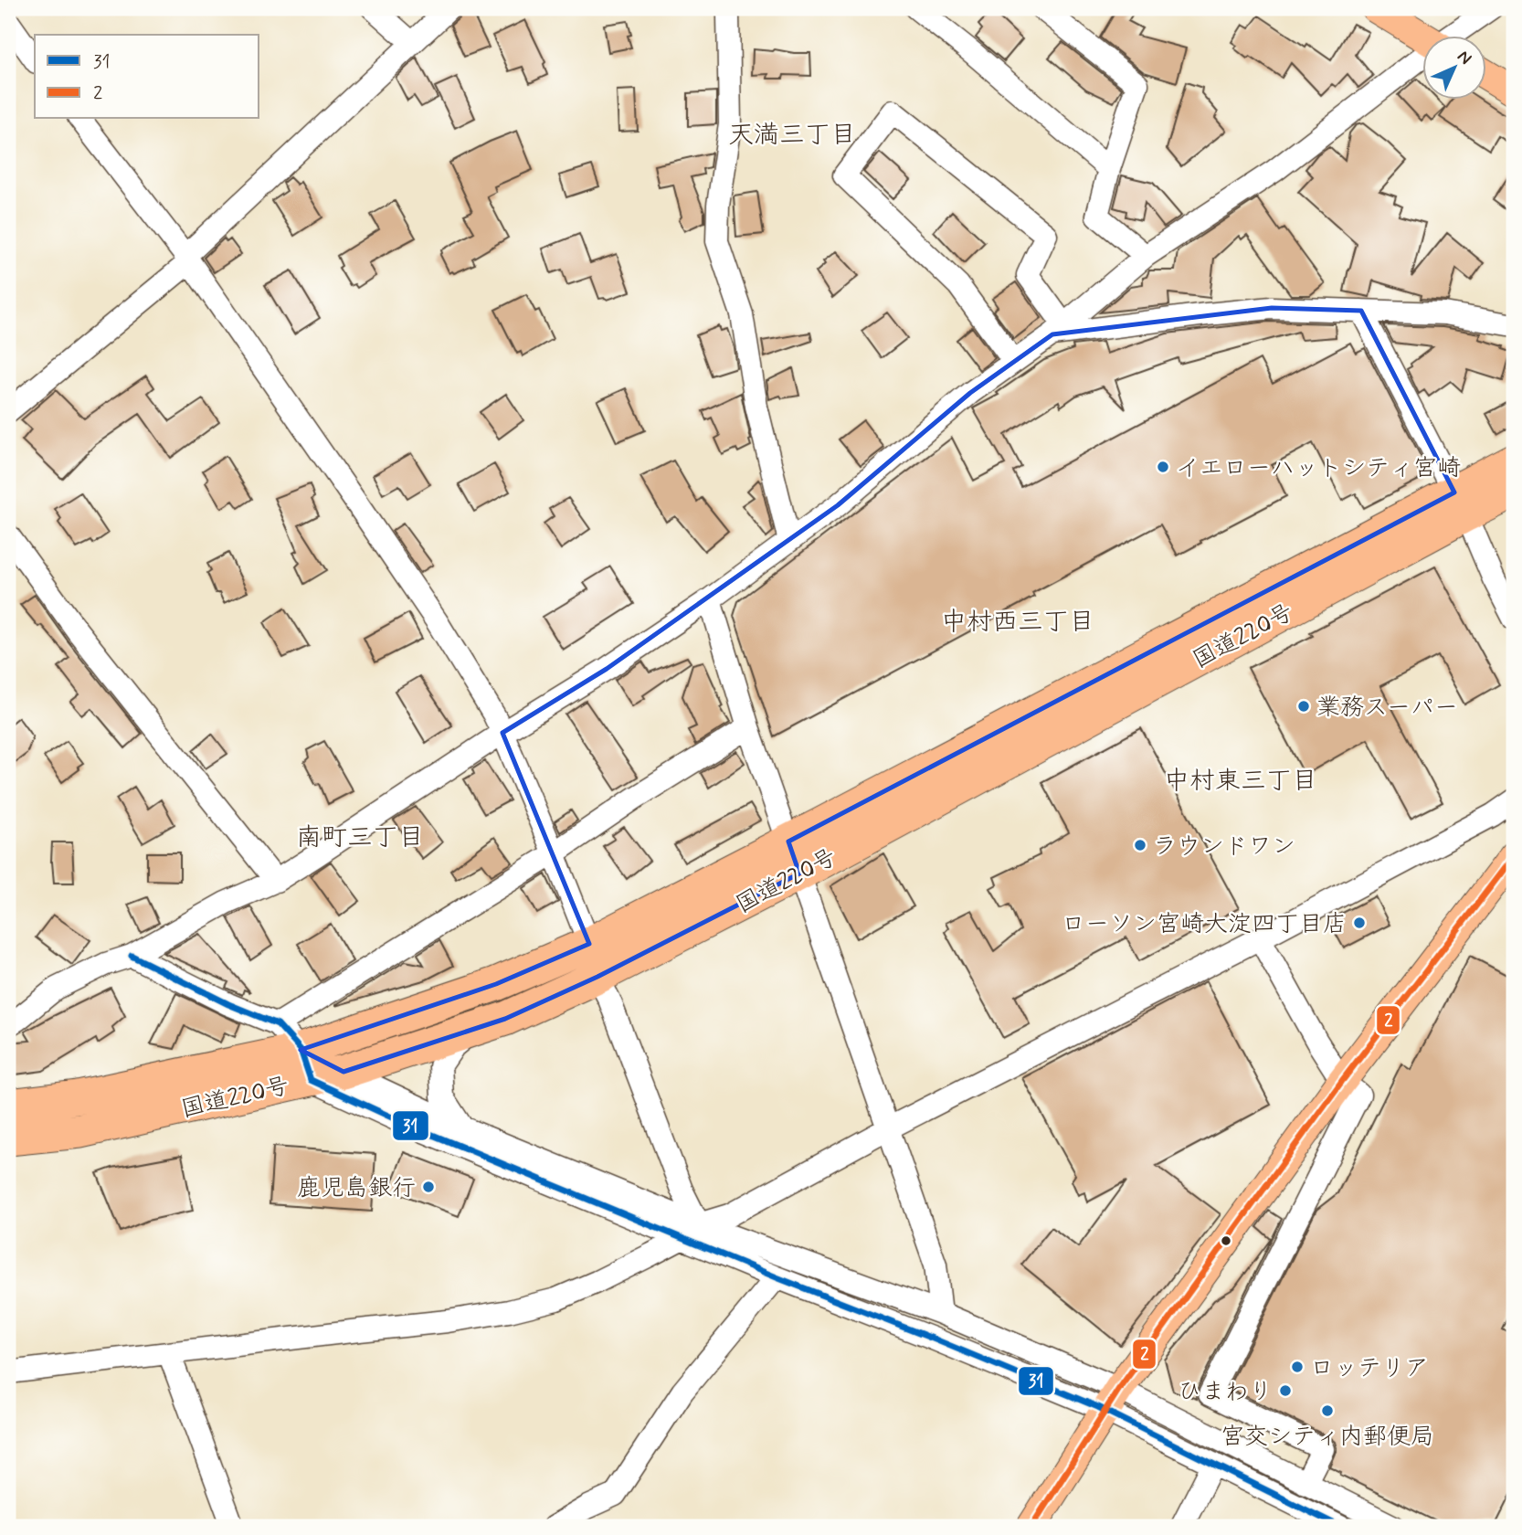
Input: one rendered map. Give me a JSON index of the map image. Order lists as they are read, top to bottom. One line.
{"streets":{"highway":["国道220号"]},"districts":["天満三丁目","中村西三丁目","中村東三丁目","南町三丁目"],"places":["イエローハットシティ宮崎","業務スーパー","ラウンドワン","ローソン宮崎大淀四丁目店","鹿児島銀行","ロッテリア","ひまわり","宮交シティ内郵便局"],"lines":["transit line 2","transit line 31"],"legend":["31","2"],"north":"top right"}
